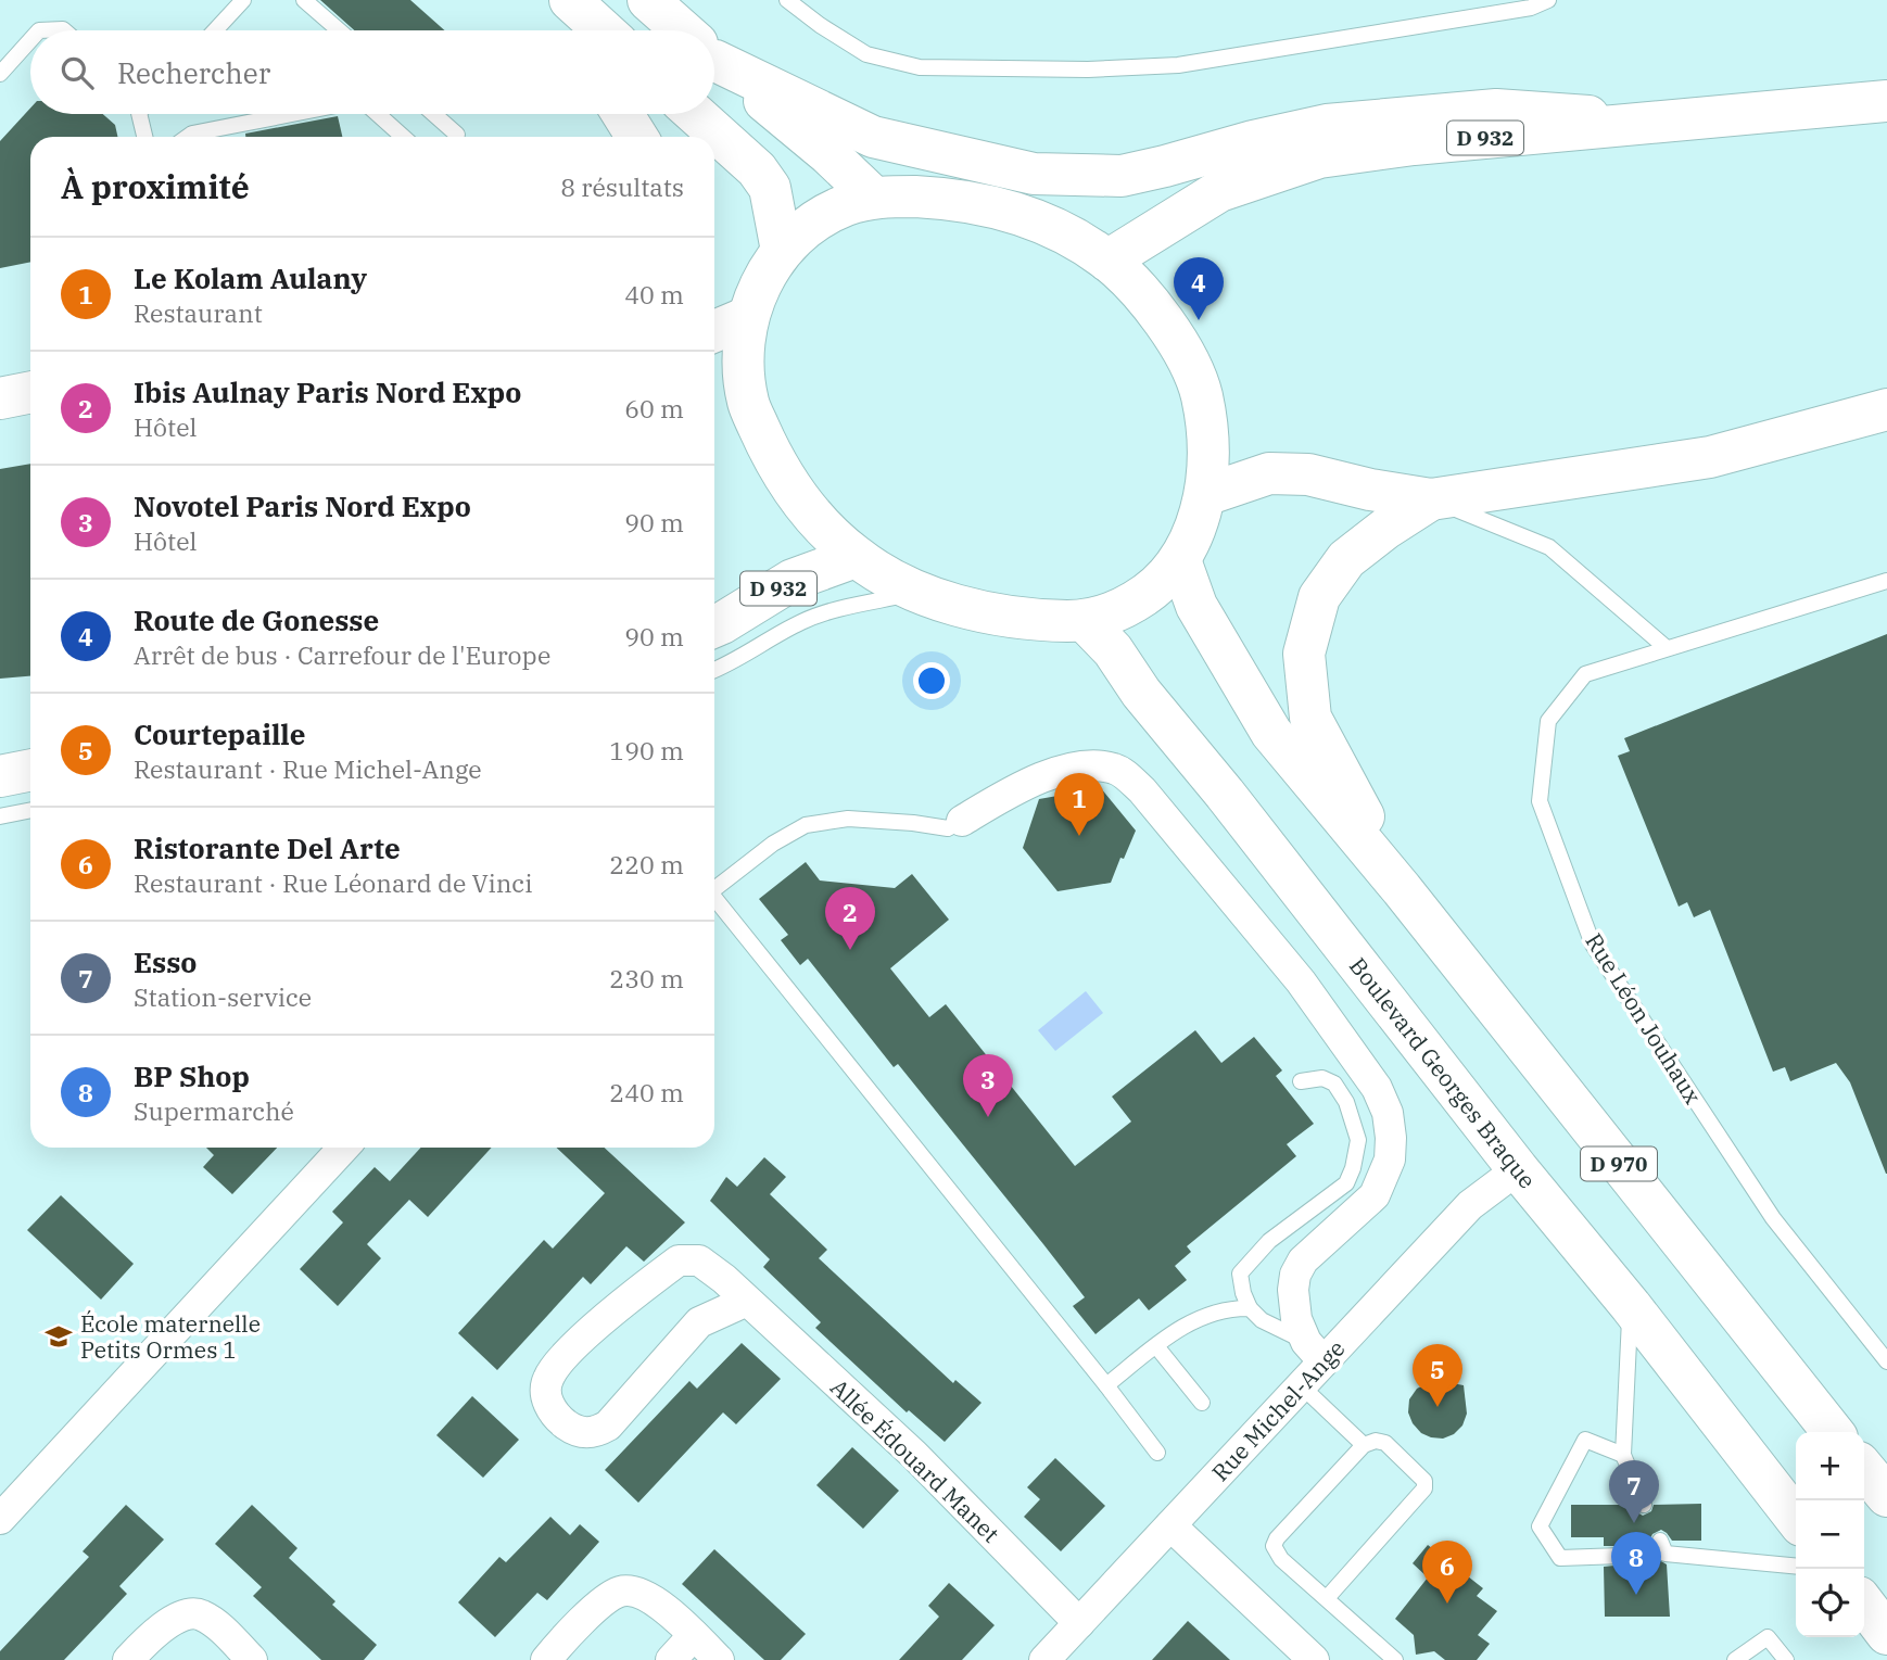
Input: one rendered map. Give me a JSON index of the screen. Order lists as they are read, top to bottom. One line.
{"streets":{"main road":["D 932","Boulevard Georges Braque","D 970"],"street":["Rue Michel-Ange","Allée Édouard Manet"],"lane":["Rue Léon Jouhaux"]},"crossings":[["Boulevard Georges Braque","Rue Michel-Ange"],["Rue Michel-Ange","Allée Édouard Manet"]],"places":{"school or university":["École maternelle Petits Ormes 1"]},"page":{"search":"Rechercher","heading":["À proximité","8 résultats"],"list":[{"mark":"1","name":"Le Kolam Aulany","note":"Restaurant","value":"40 m"},{"mark":"2","name":"Ibis Aulnay Paris Nord Expo","note":"Hôtel","value":"60 m"},{"mark":"3","name":"Novotel Paris Nord Expo","note":"Hôtel","value":"90 m"},{"mark":"4","name":"Route de Gonesse","note":"Arrêt de bus · Carrefour de l'Europe","value":"90 m"},{"mark":"5","name":"Courtepaille","note":"Restaurant · Rue Michel-Ange","value":"190 m"},{"mark":"6","name":"Ristorante Del Arte","note":"Restaurant · Rue Léonard de Vinci","value":"220 m"},{"mark":"7","name":"Esso","note":"Station-service","value":"230 m"},{"mark":"8","name":"BP Shop","note":"Supermarché","value":"240 m"}],"pins":["4","1","2","3","5","7","8","6"],"map_buttons":["+","−"]}}
